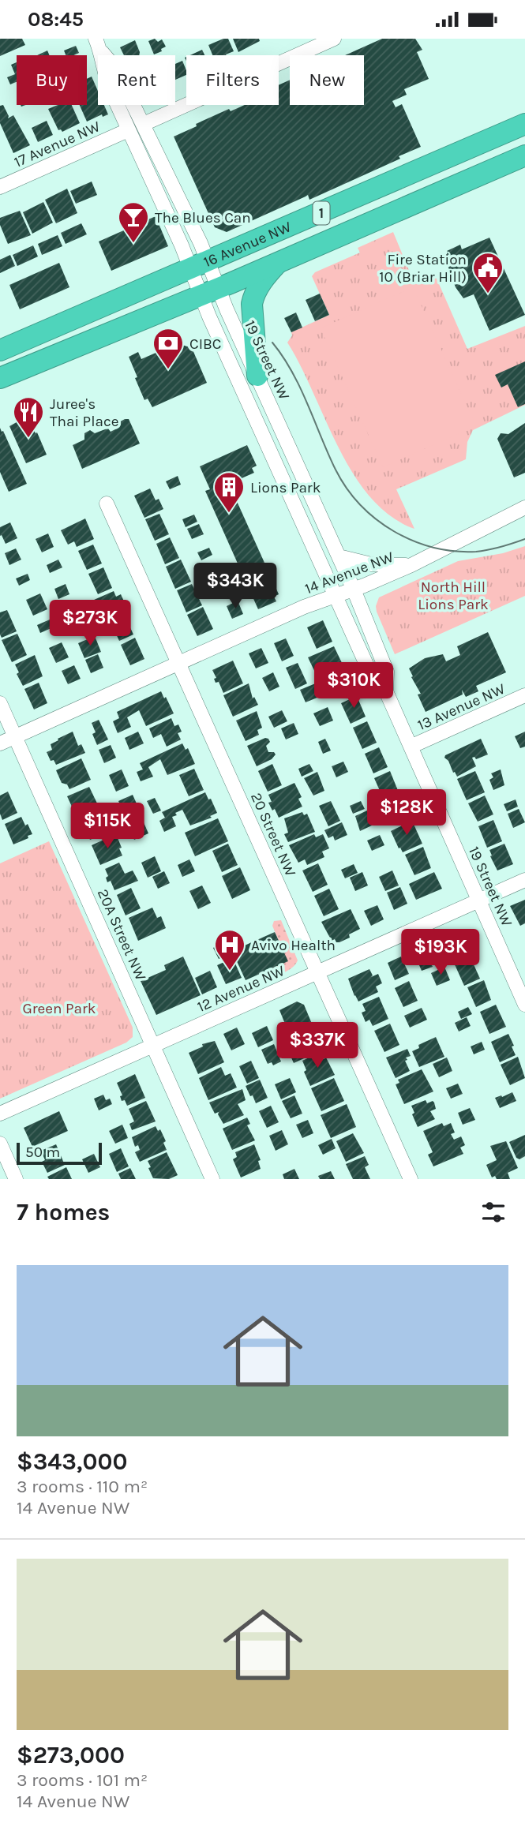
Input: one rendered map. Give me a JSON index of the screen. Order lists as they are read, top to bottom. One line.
{"streets":{"highway":["1","16 Avenue NW"],"street":["17 Avenue NW","19 Street NW","14 Avenue NW","13 Avenue NW","20 Street NW","20A Street NW","12 Avenue NW"]},"crossings":[["17 Avenue NW","19 Street NW"],["16 Avenue NW","19 Street NW"],["19 Street NW","14 Avenue NW"],["19 Street NW","13 Avenue NW"],["19 Street NW","12 Avenue NW"],["14 Avenue NW","20 Street NW"],["14 Avenue NW","20A Street NW"],["20 Street NW","12 Avenue NW"],["20A Street NW","12 Avenue NW"]],"parks":["North Hill Lions Park","Green Park"],"places":{"bar":["The Blues Can"],"public building":["Fire Station 10 (Briar Hill)"],"bank":["CIBC"],"restaurant":["Juree's Thai Place"],"building":["Lions Park"],"hospital":["Avivo Health"]},"scale_bar":"50 m","page":{"status":"08:45","chip":["Buy","Rent","Filters","New"],"price":["$343K","$273K","$310K","$128K","$115K","$193K","$337K"],"scale":"50 m","heading":"7 homes","list":[{"name":"$343,000","note":"3 rooms · 110 m² · 14 Avenue NW"},{"name":"$273,000","note":"3 rooms · 101 m² · 14 Avenue NW"}]}}
